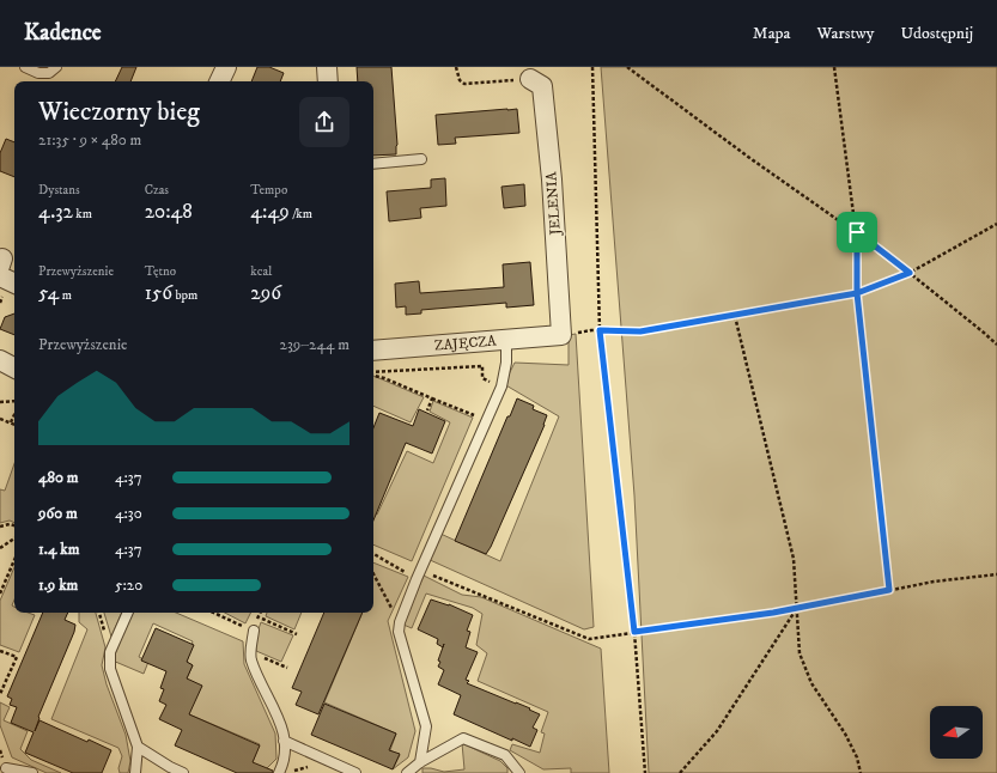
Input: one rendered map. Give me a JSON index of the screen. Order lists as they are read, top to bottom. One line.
{"streets":{"street":["JELENIA","ZAJĘCZA"]},"crossings":[["JELENIA","ZAJĘCZA"]],"north":"left","page":{"header":"Kadence","nav":["Mapa","Warstwy","Udostępnij"],"heading":["Wieczorny bieg","21:35 · 9 × 480 m"],"stats":[["Dystans","4.32 km"],["Czas","20:48"],["Tempo","4:49 /km"],["Przewyższenie","54 m"],["Tętno","156 bpm"],["kcal","296"]],"chart":["Przewyższenie","239–244 m"],"list":[{"name":"480 m","note":"4:37"},{"name":"960 m","note":"4:30"},{"name":"1.4 km","note":"4:37"},{"name":"1.9 km","note":"5:20"}]}}
